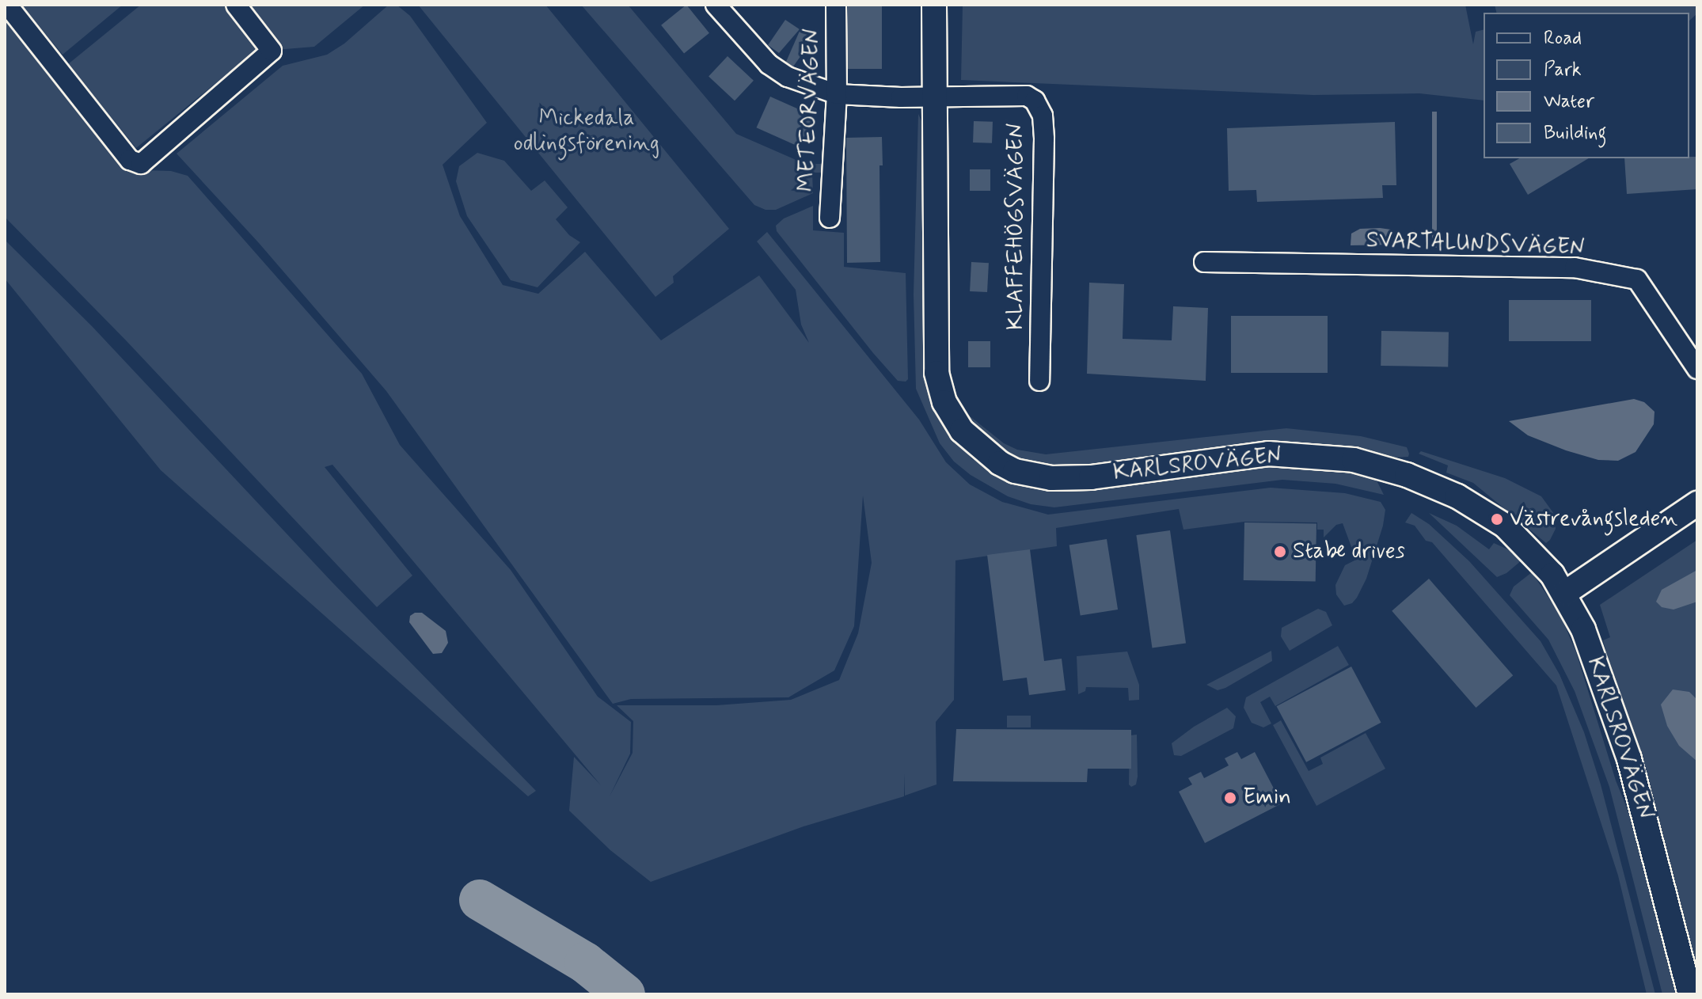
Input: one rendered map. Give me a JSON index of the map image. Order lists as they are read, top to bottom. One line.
{"streets":{"street":["METEORVÄGEN","KLAFFEHÖGSVÄGEN","SVARTALUNDSVÄGEN","KARLSROVÄGEN"]},"crossings":[["KLAFFEHÖGSVÄGEN","KARLSROVÄGEN"]],"parks":["Mickedala odlingsförening"],"places":["Västrevångsleden","Stabe drives","Emin"],"legend":["Road","Park","Water","Building"]}
